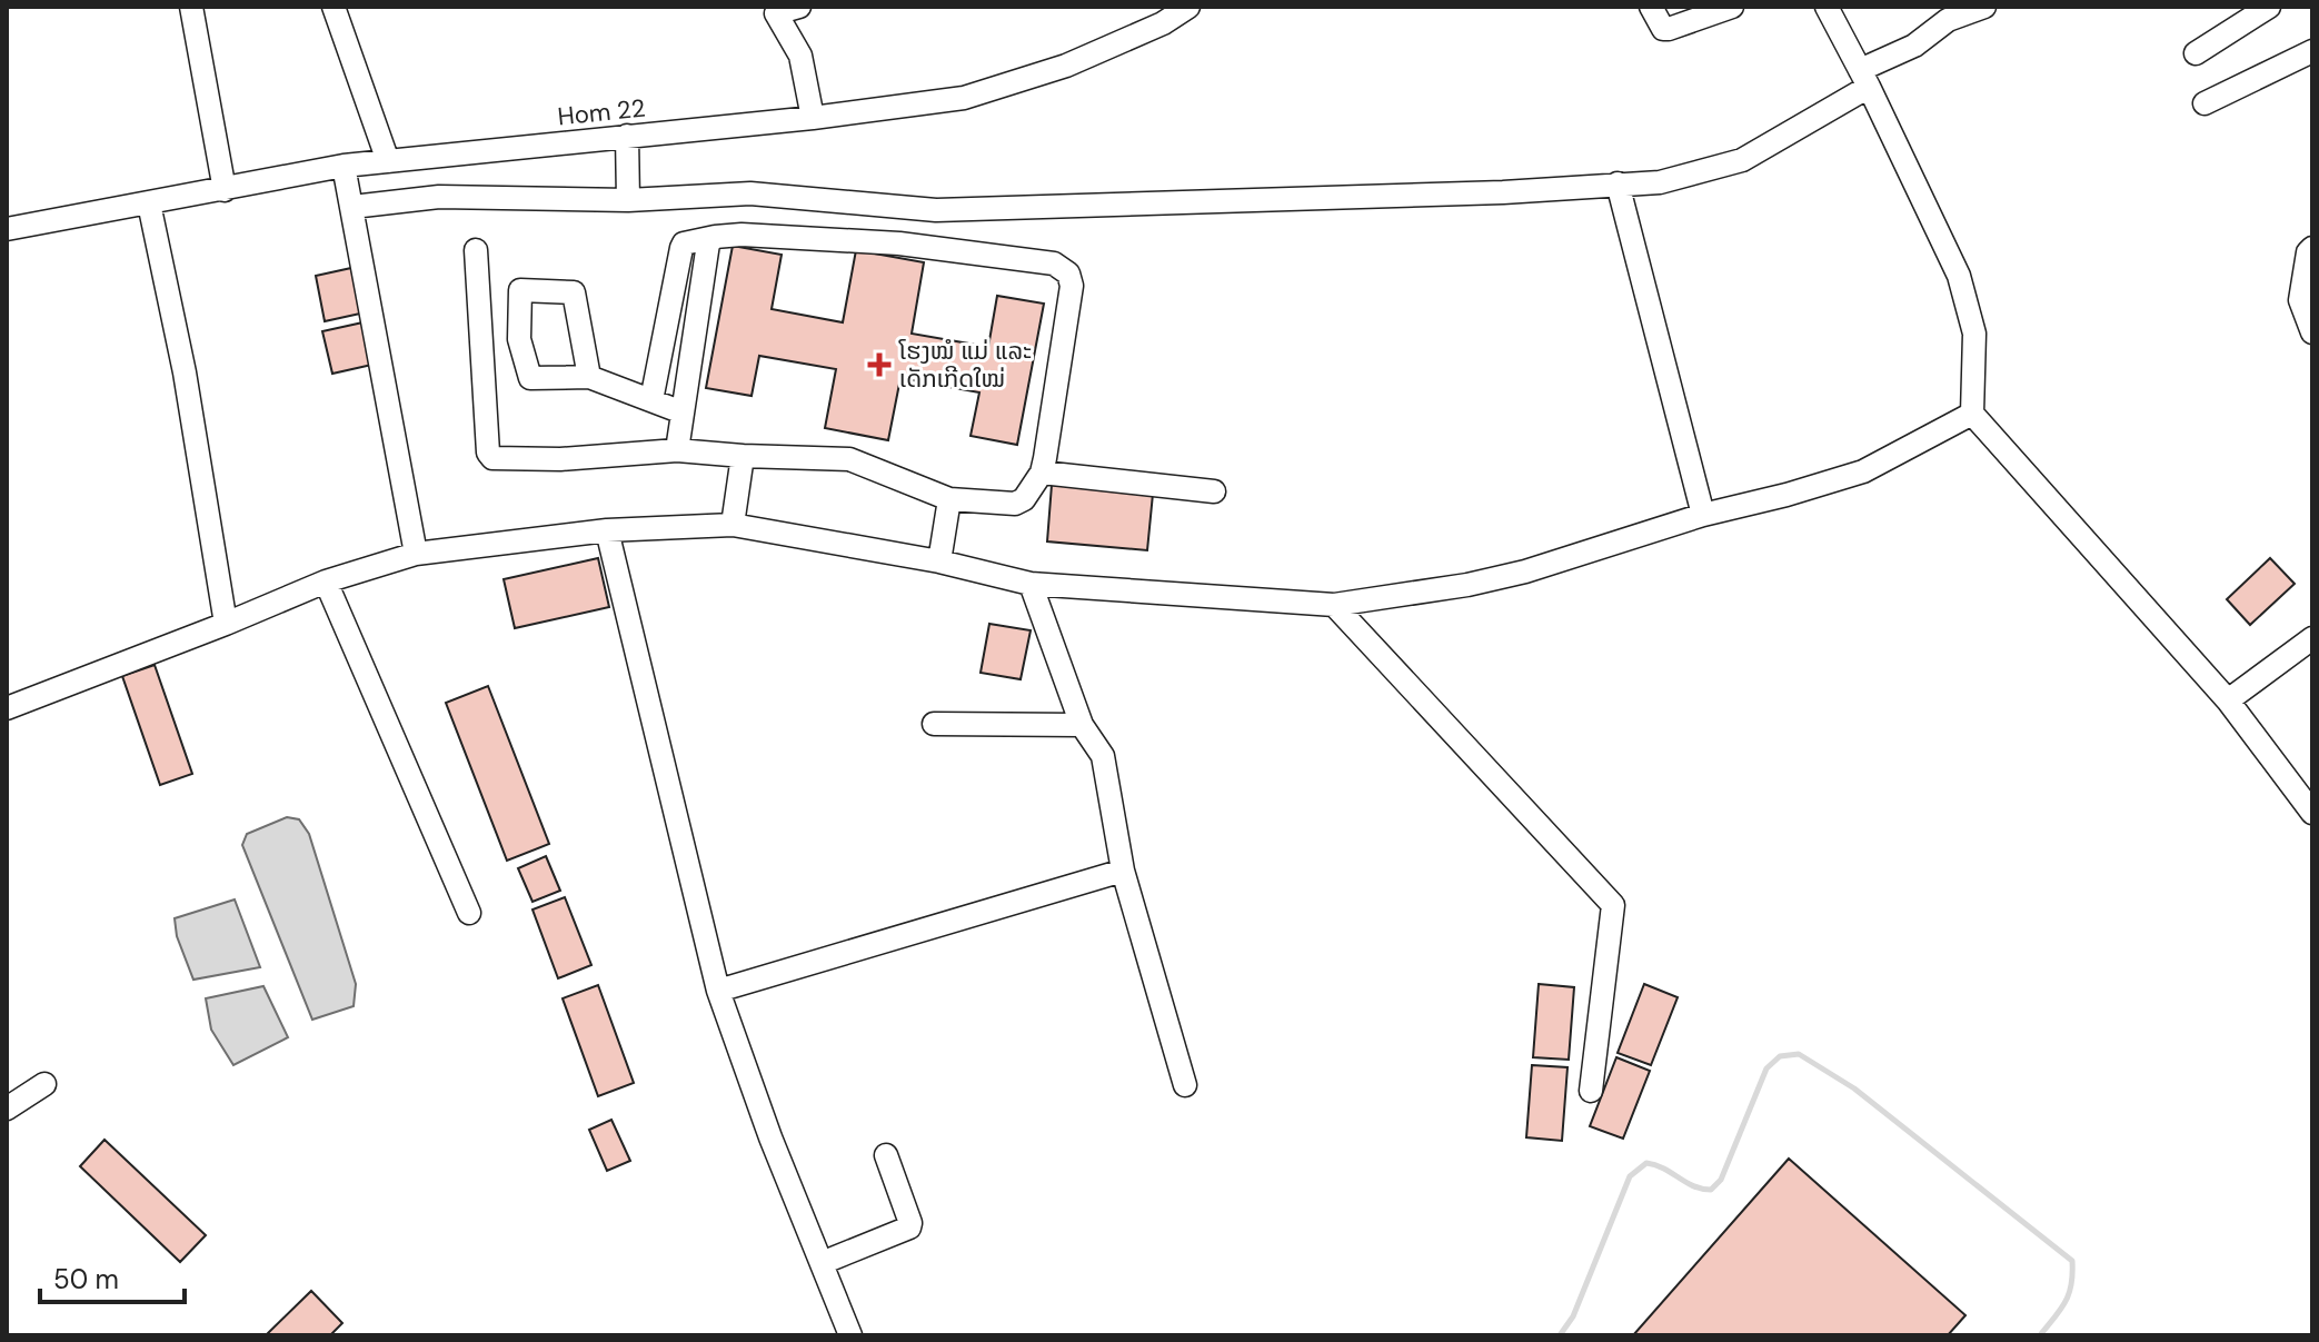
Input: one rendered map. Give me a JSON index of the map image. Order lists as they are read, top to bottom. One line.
{"streets":{"street":["Hom 22"]},"places":{"health":["ໂຮງໝໍ ແມ່ ແລະ ເດັກເກີດໃໝ່"]},"scale_bar":"50 m"}
